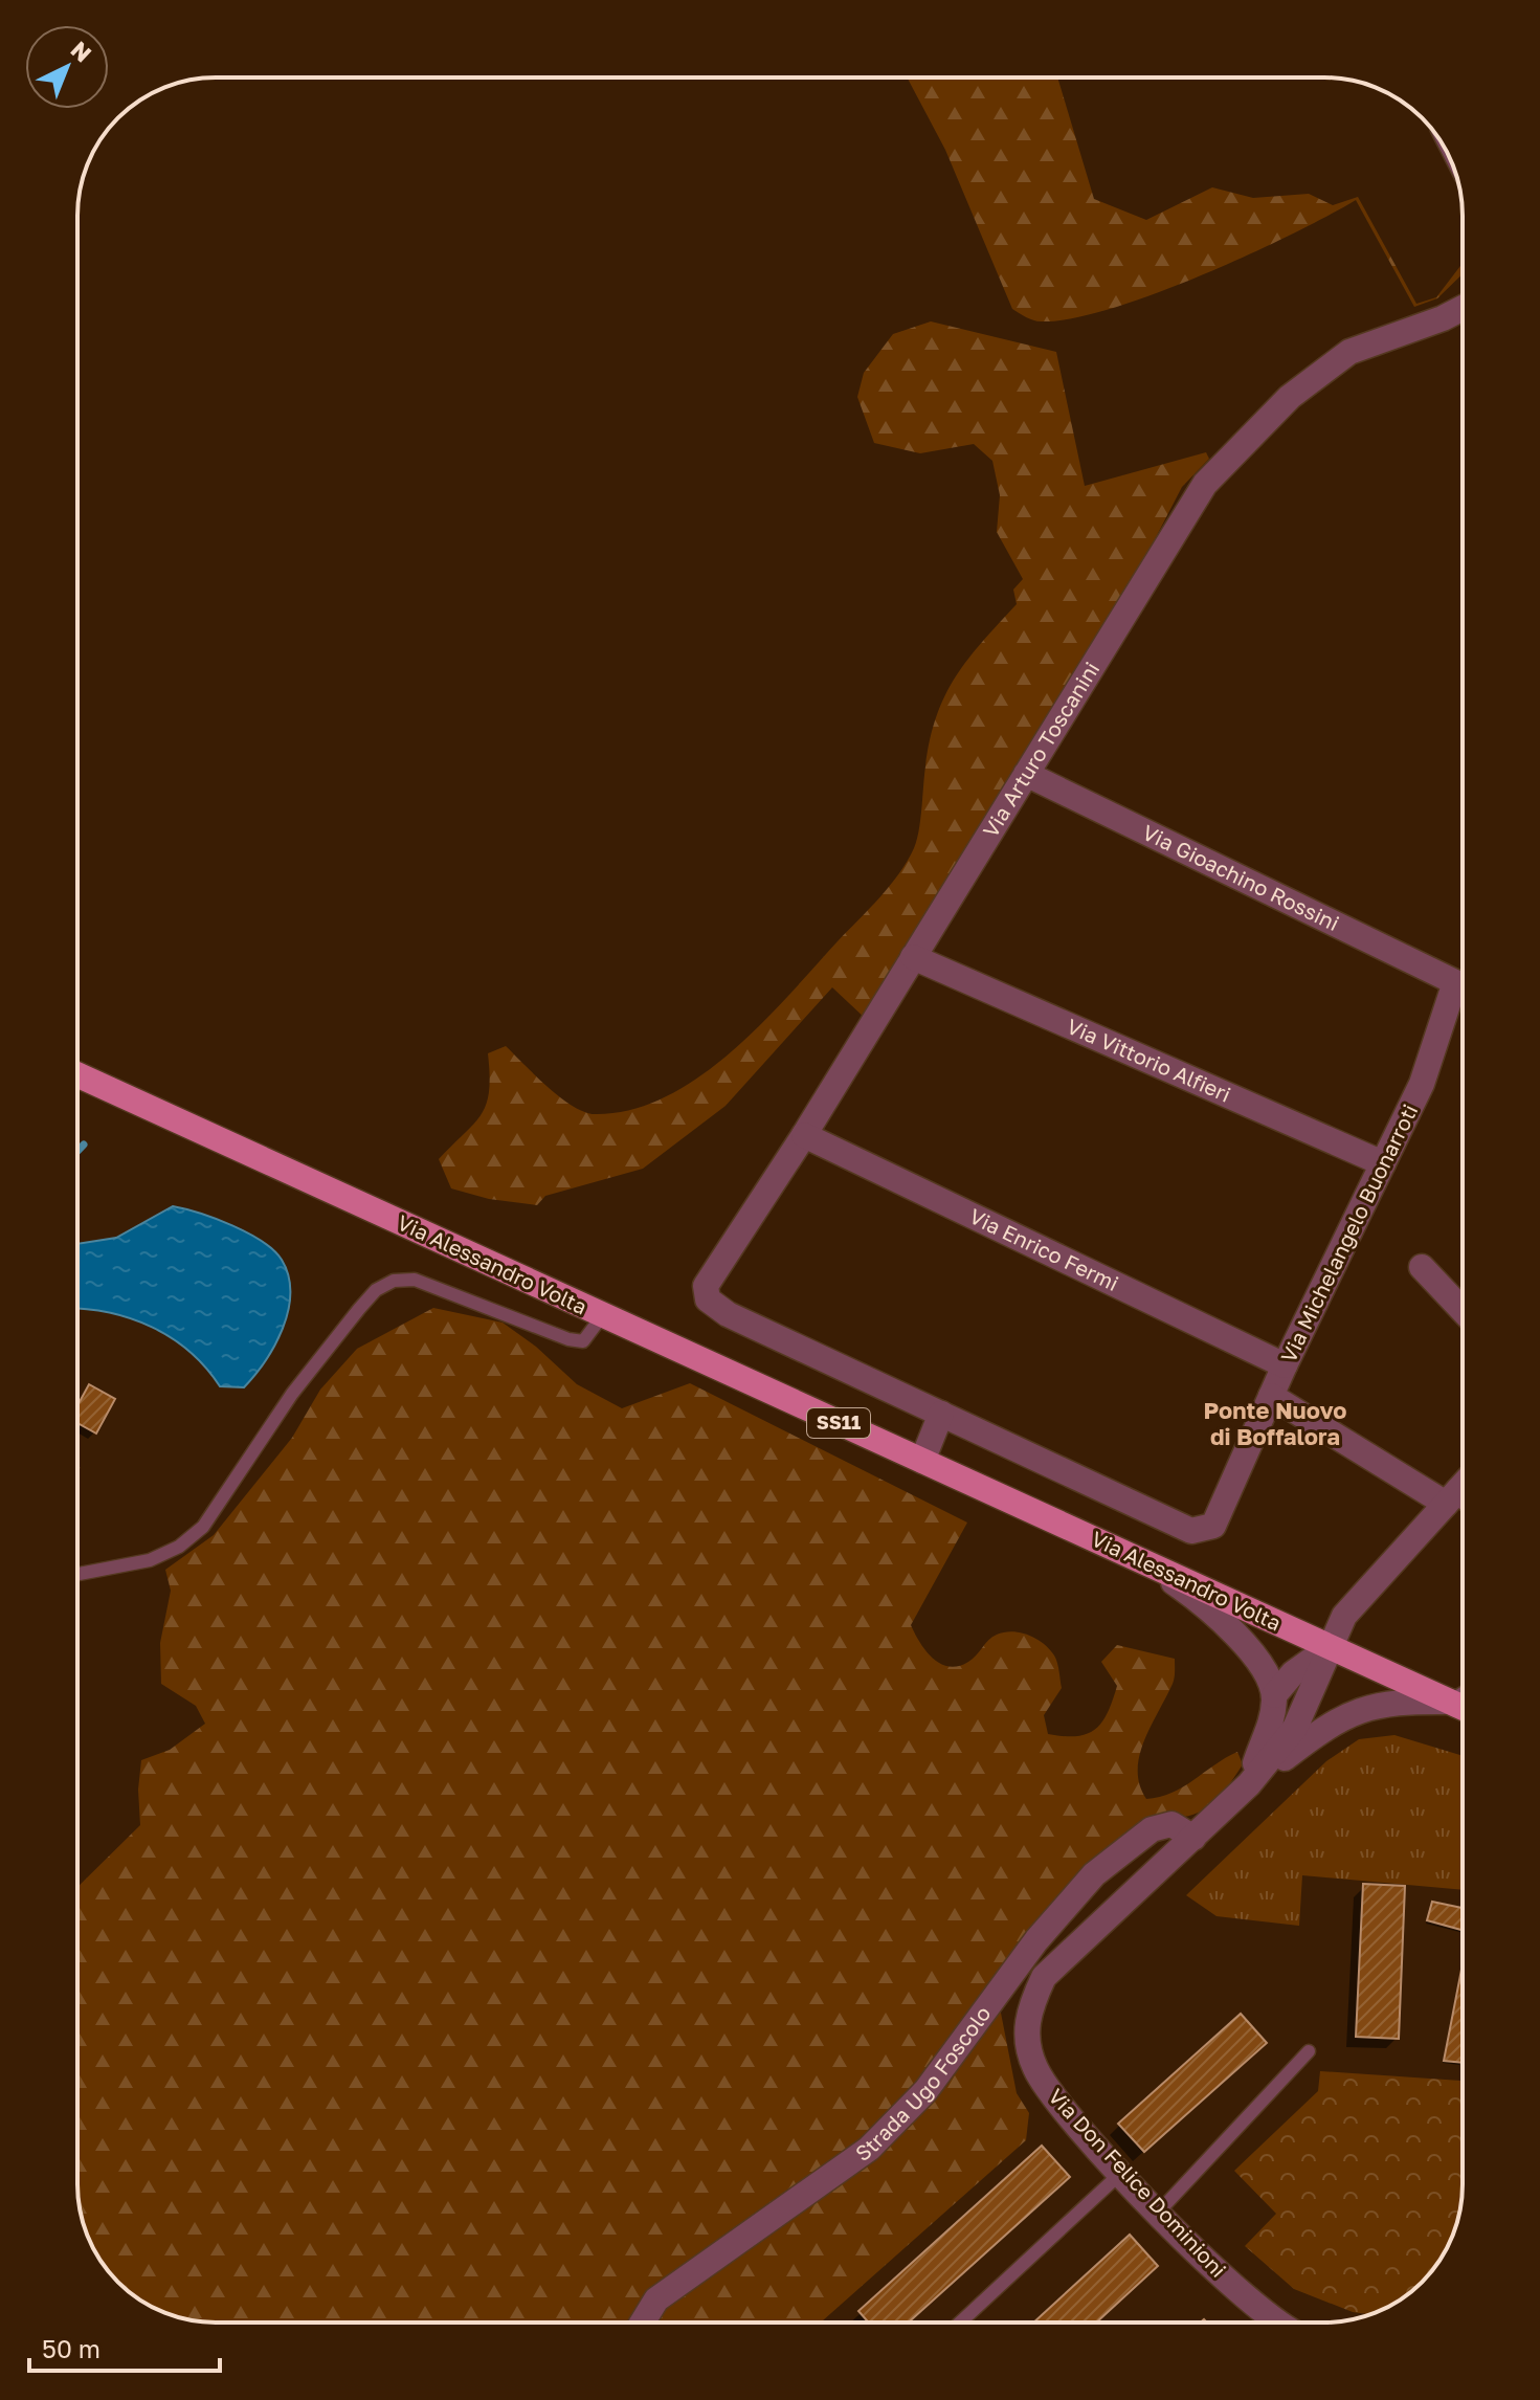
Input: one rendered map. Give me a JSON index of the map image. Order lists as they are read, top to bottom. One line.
{"streets":{"main road":["Via Alessandro Volta","SS11"],"street":["Via Arturo Toscanini","Via Gioachino Rossini","Via Vittorio Alfieri","Via Michelangelo Buonarroti","Via Enrico Fermi","Strada Ugo Foscolo","Via Don Felice Dominioni"]},"crossings":[["Via Arturo Toscanini","Via Gioachino Rossini"],["Via Arturo Toscanini","Via Vittorio Alfieri"],["Via Arturo Toscanini","Via Michelangelo Buonarroti"],["Via Arturo Toscanini","Via Enrico Fermi"],["Via Gioachino Rossini","Via Michelangelo Buonarroti"],["Via Vittorio Alfieri","Via Michelangelo Buonarroti"],["Via Michelangelo Buonarroti","Via Enrico Fermi"],["Via Alessandro Volta","Via Don Felice Dominioni"],["Strada Ugo Foscolo","Via Don Felice Dominioni"]],"districts":["Ponte Nuovo di Boffalora"],"scale_bar":"50 m","north":"top right"}
